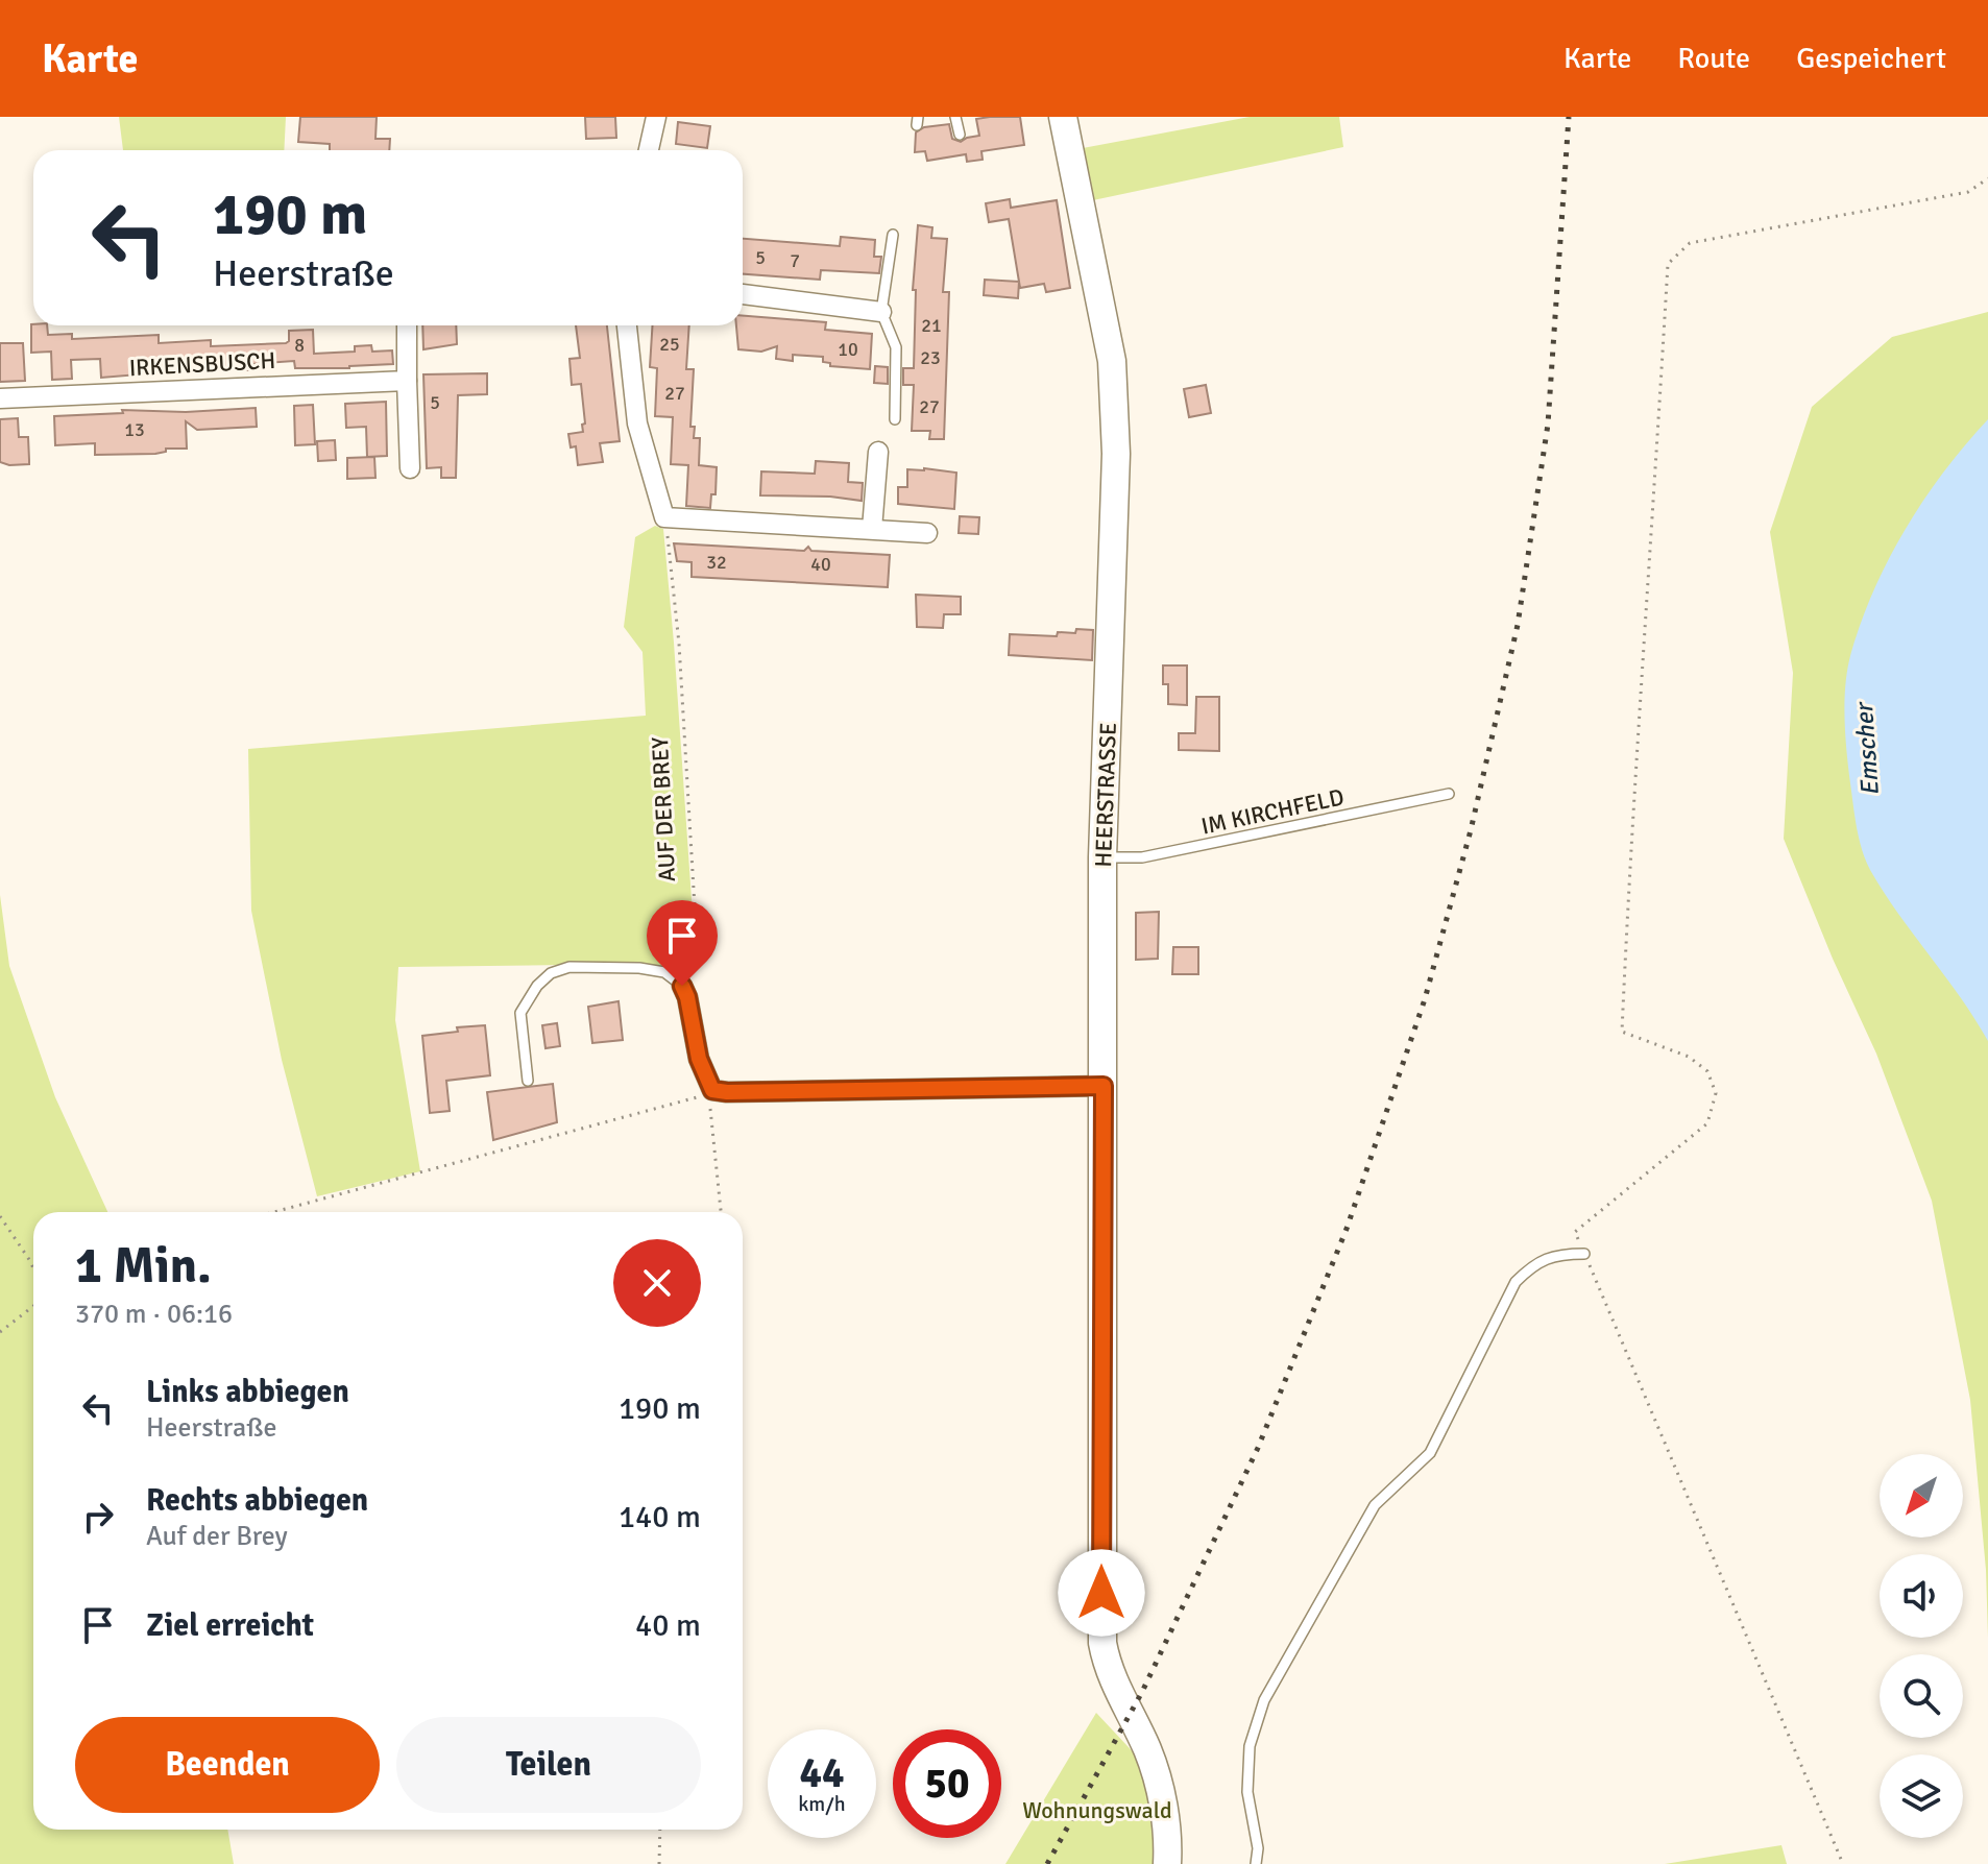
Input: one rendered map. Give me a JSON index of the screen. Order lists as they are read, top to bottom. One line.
{"streets":{"main road":["HEERSTRASSE"],"street":["IRKENSBUSCH"],"lane":["IM KIRCHFELD"],"path":["AUF DER BREY"]},"crossings":[["HEERSTRASSE","IM KIRCHFELD"]],"water":["Emscher"],"parks":["Wohnungswald"],"house_numbers":["5","7","21","25","8","10","23","27","5","27","13","32","40"],"north":"bottom left","page":{"header":"Karte","nav":["Karte","Route","Gespeichert"],"turn":["190 m","Heerstraße"],"heading":["1 Min.","370 m · 06:16"],"list":[{"name":"Links abbiegen","note":"Heerstraße","value":"190 m"},{"name":"Rechts abbiegen","note":"Auf der Brey","value":"140 m"},{"name":"Ziel erreicht","value":"40 m"}],"buttons":["Beenden","Teilen"],"speed":"44 km/h","limit":"50"}}
